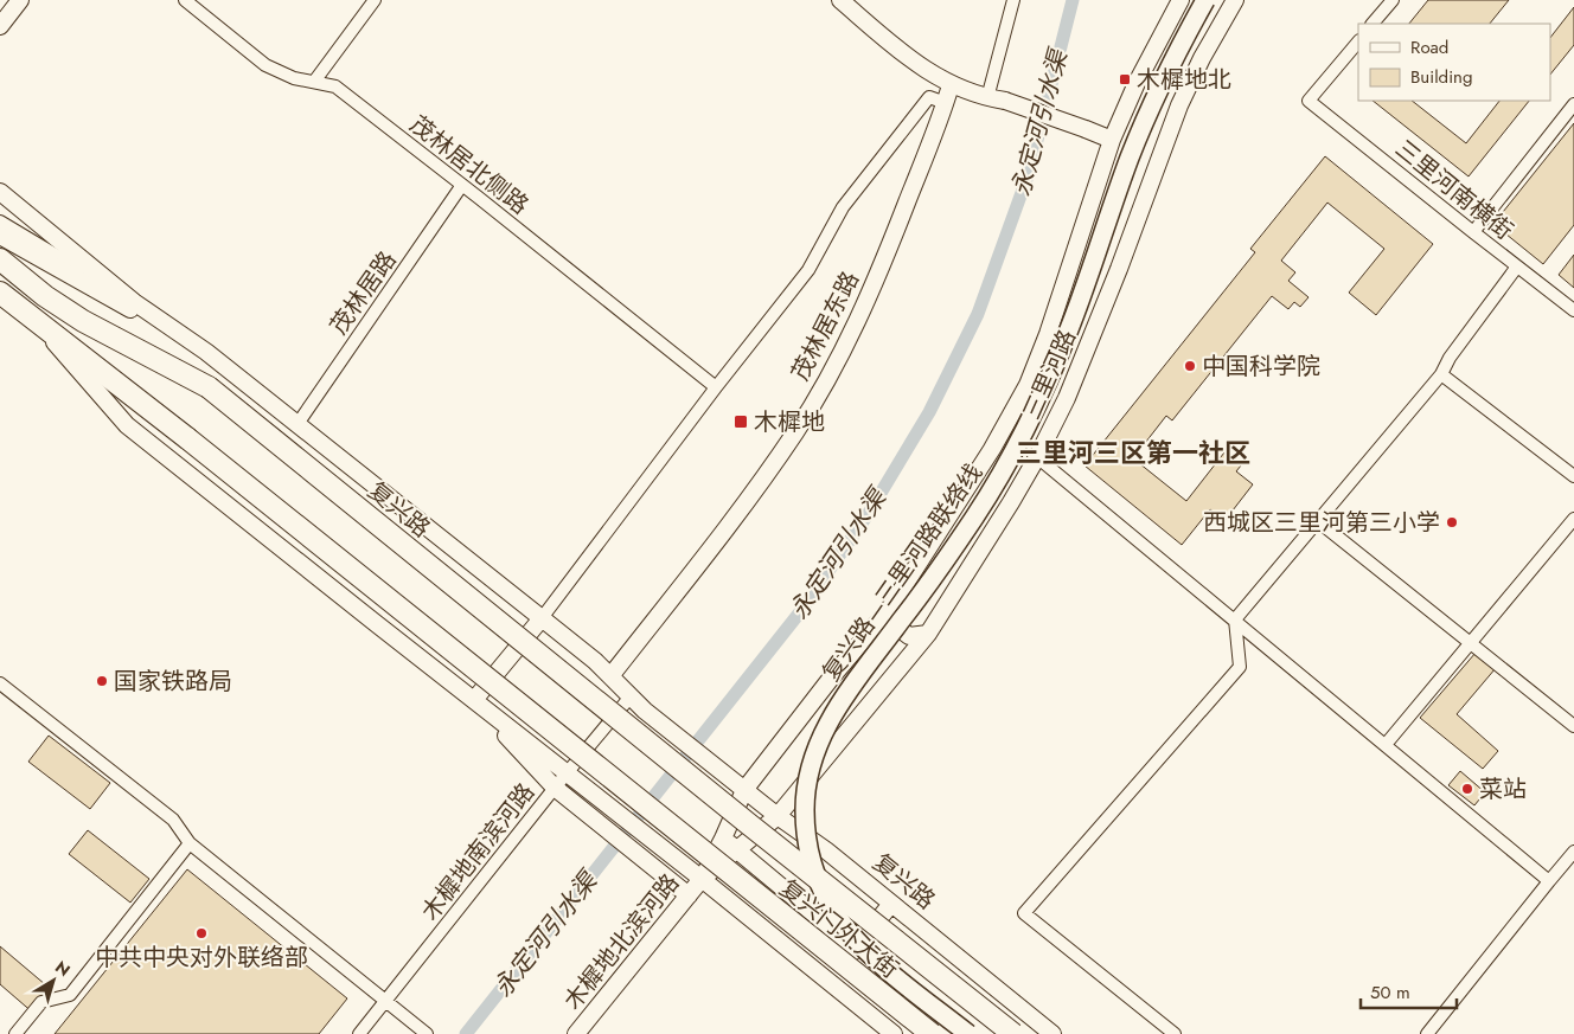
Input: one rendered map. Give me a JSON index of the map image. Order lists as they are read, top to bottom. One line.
{"streets":{"highway":["复兴路","复兴门外大街"],"main road":["复兴路—三里河路联络线"],"street":["茂林居北侧路","三里河南横街","茂林居路","茂林居东路","三里河路","木樨地南滨河路","木樨地北滨河路"]},"crossings":[["茂林居北侧路","茂林居路"],["茂林居路","复兴路"],["茂林居东路","复兴路"],["三里河路","复兴路"],["三里河路","复兴门外大街"],["三里河路","木樨地北滨河路"],["复兴路","木樨地南滨河路"],["复兴路","复兴门外大街"],["复兴门外大街","木樨地北滨河路"]],"districts":["三里河三区第一社区"],"water":["永定河引水渠"],"places":{"transit":["木樨地北","木樨地"],"other":["中国科学院","西城区三里河第三小学","国家铁路局","菜站","中共中央对外联络部"]},"legend":["Road","Building"],"scale_bar":"50 m","north":"top right"}
